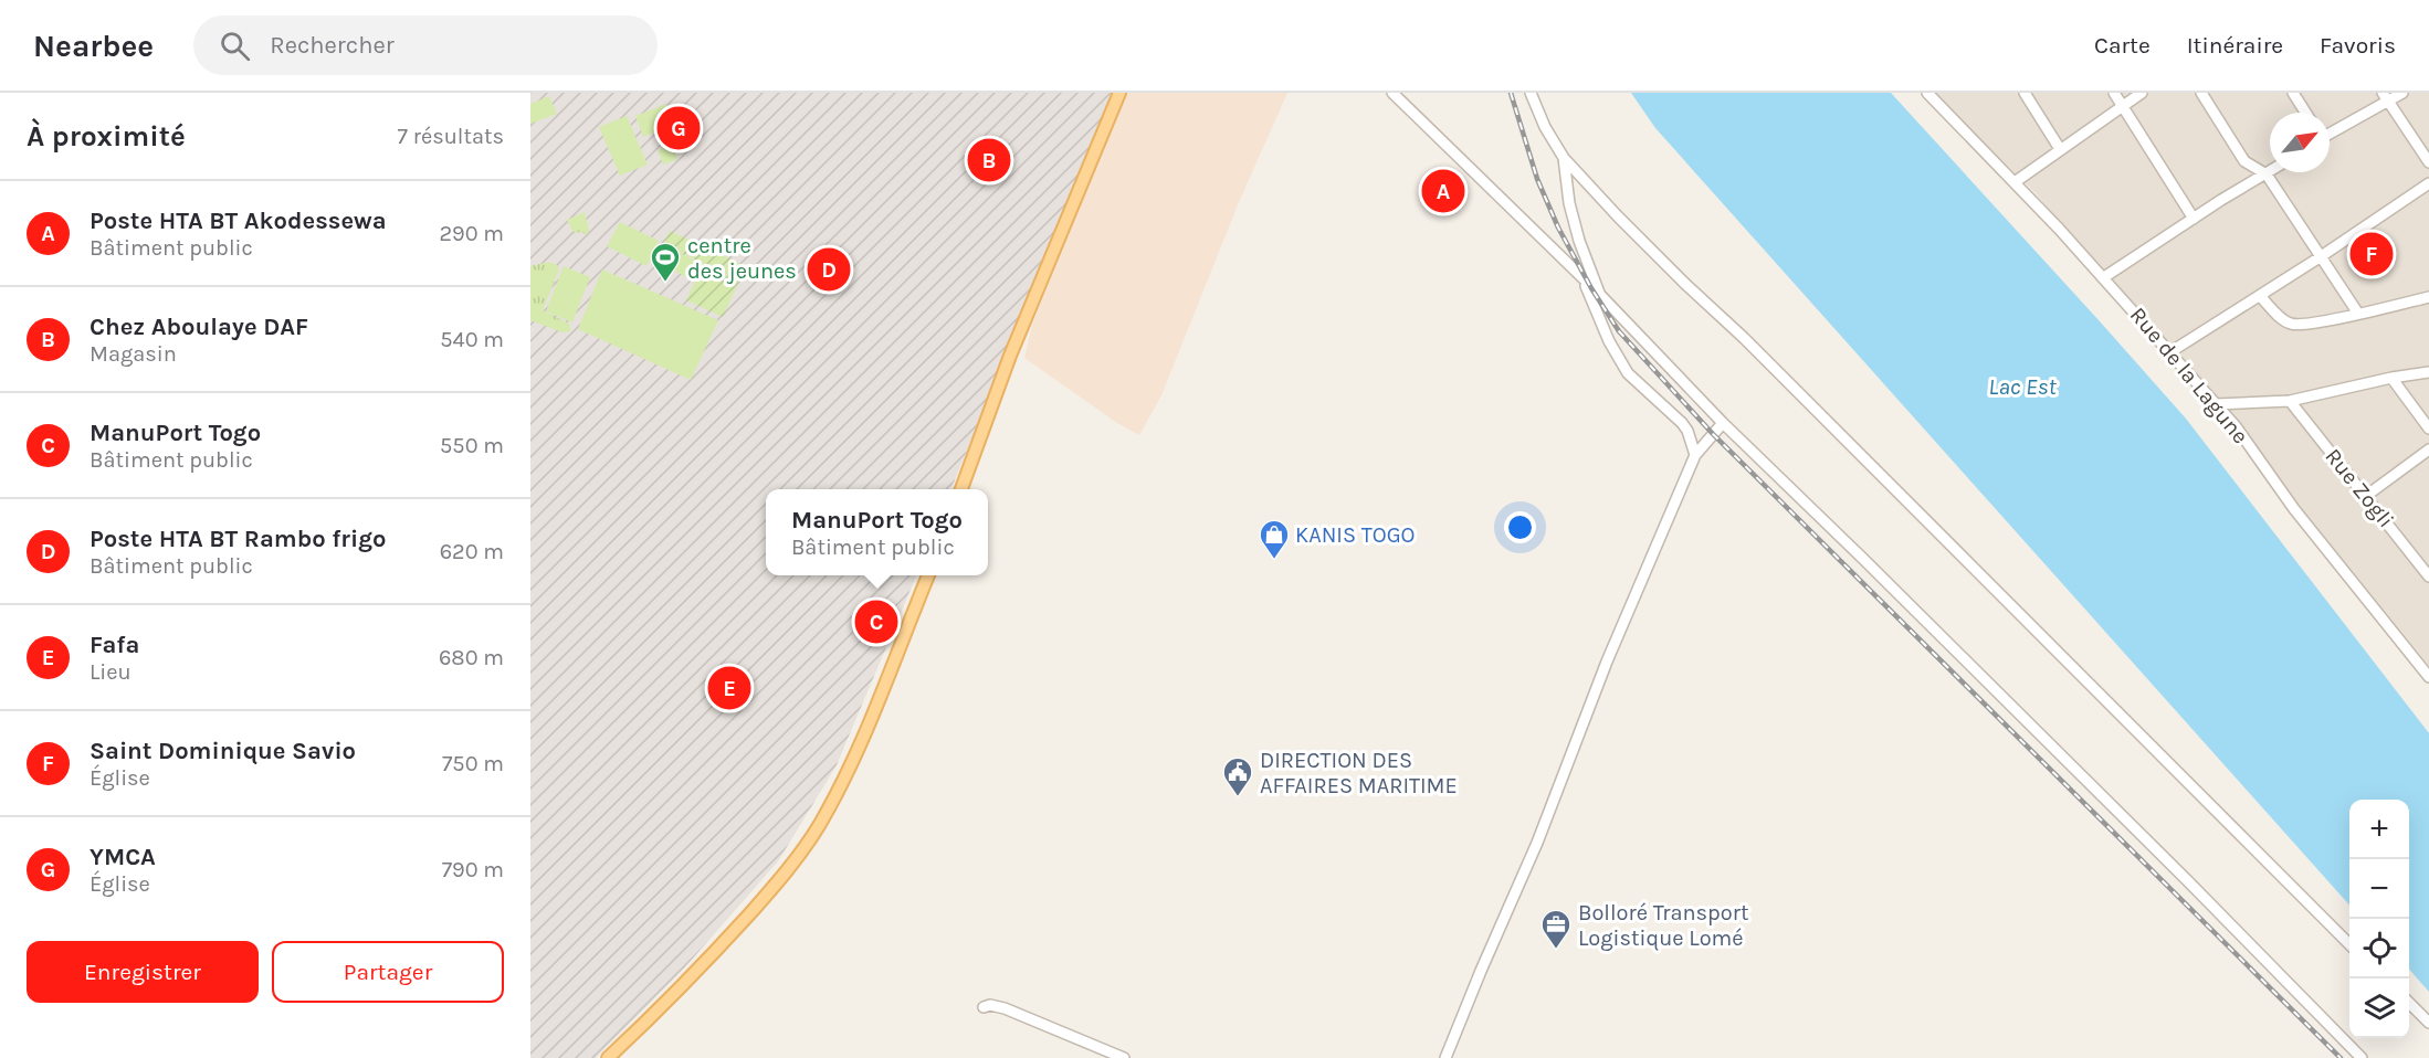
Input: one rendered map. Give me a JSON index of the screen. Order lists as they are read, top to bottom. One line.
{"streets":{"street":["Rue de la Lagune","Rue Zogli"]},"water":["Lac Est"],"places":{"sports":["centre des jeunes"],"shop":["KANIS TOGO"],"public building":["DIRECTION DES AFFAIRES MARITIME"],"office":["Bolloré Transport Logistique Lomé"]},"north":"top right","page":{"header":"Nearbee","search":"Rechercher","nav":["Carte","Itinéraire","Favoris"],"heading":["À proximité","7 résultats"],"pins":["G","B","A","F","D","C","E"],"list":[{"mark":"A","name":"Poste HTA BT Akodessewa","note":"Bâtiment public","value":"290 m"},{"mark":"B","name":"Chez Aboulaye DAF","note":"Magasin","value":"540 m"},{"mark":"C","name":"ManuPort Togo","note":"Bâtiment public","value":"550 m"},{"mark":"D","name":"Poste HTA BT Rambo frigo","note":"Bâtiment public","value":"620 m"},{"mark":"E","name":"Fafa","note":"Lieu","value":"680 m"},{"mark":"F","name":"Saint Dominique Savio","note":"Église","value":"750 m"},{"mark":"G","name":"YMCA","note":"Église","value":"790 m"}],"popup":["ManuPort Togo","Bâtiment public"],"map_buttons":["+","−"],"buttons":["Enregistrer","Partager"]}}
